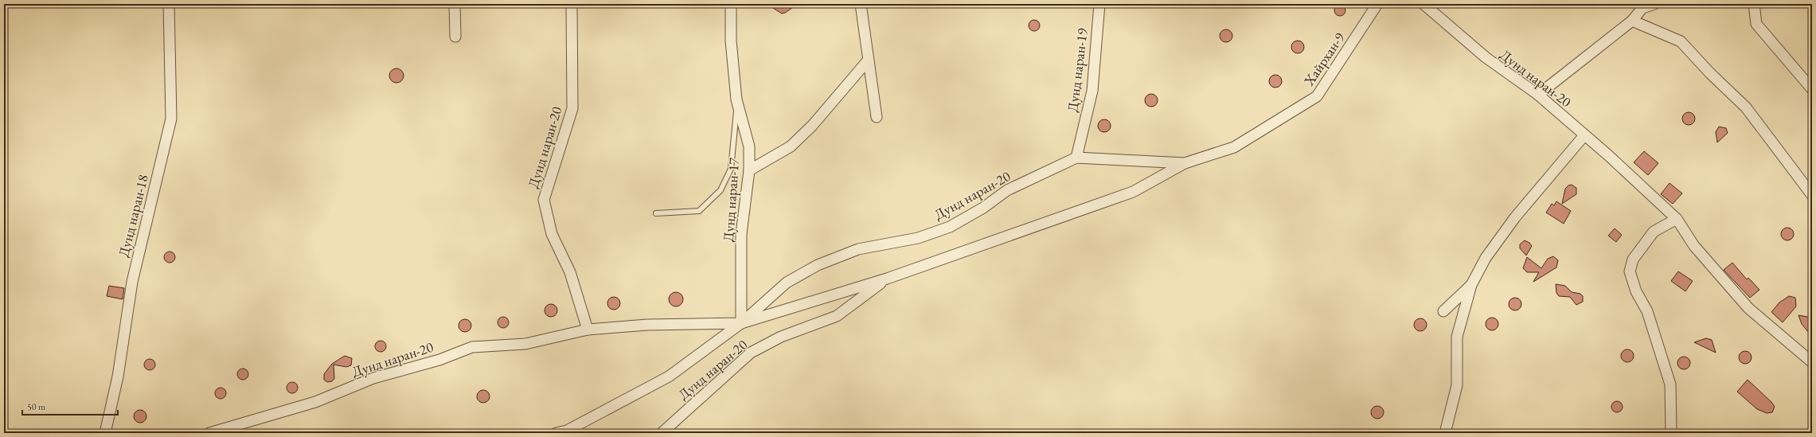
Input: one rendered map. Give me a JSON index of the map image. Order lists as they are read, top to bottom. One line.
{"streets":{"street":["Хайрхан-9","Дунд наран-19","Дунд наран-20","Дунд наран-17","Дунд наран-18"]},"crossings":[["Хайрхан-9","Дунд наран-20"],["Дунд наран-19","Дунд наран-20"],["Дунд наран-20","Дунд наран-17"]],"scale_bar":"50 m"}
